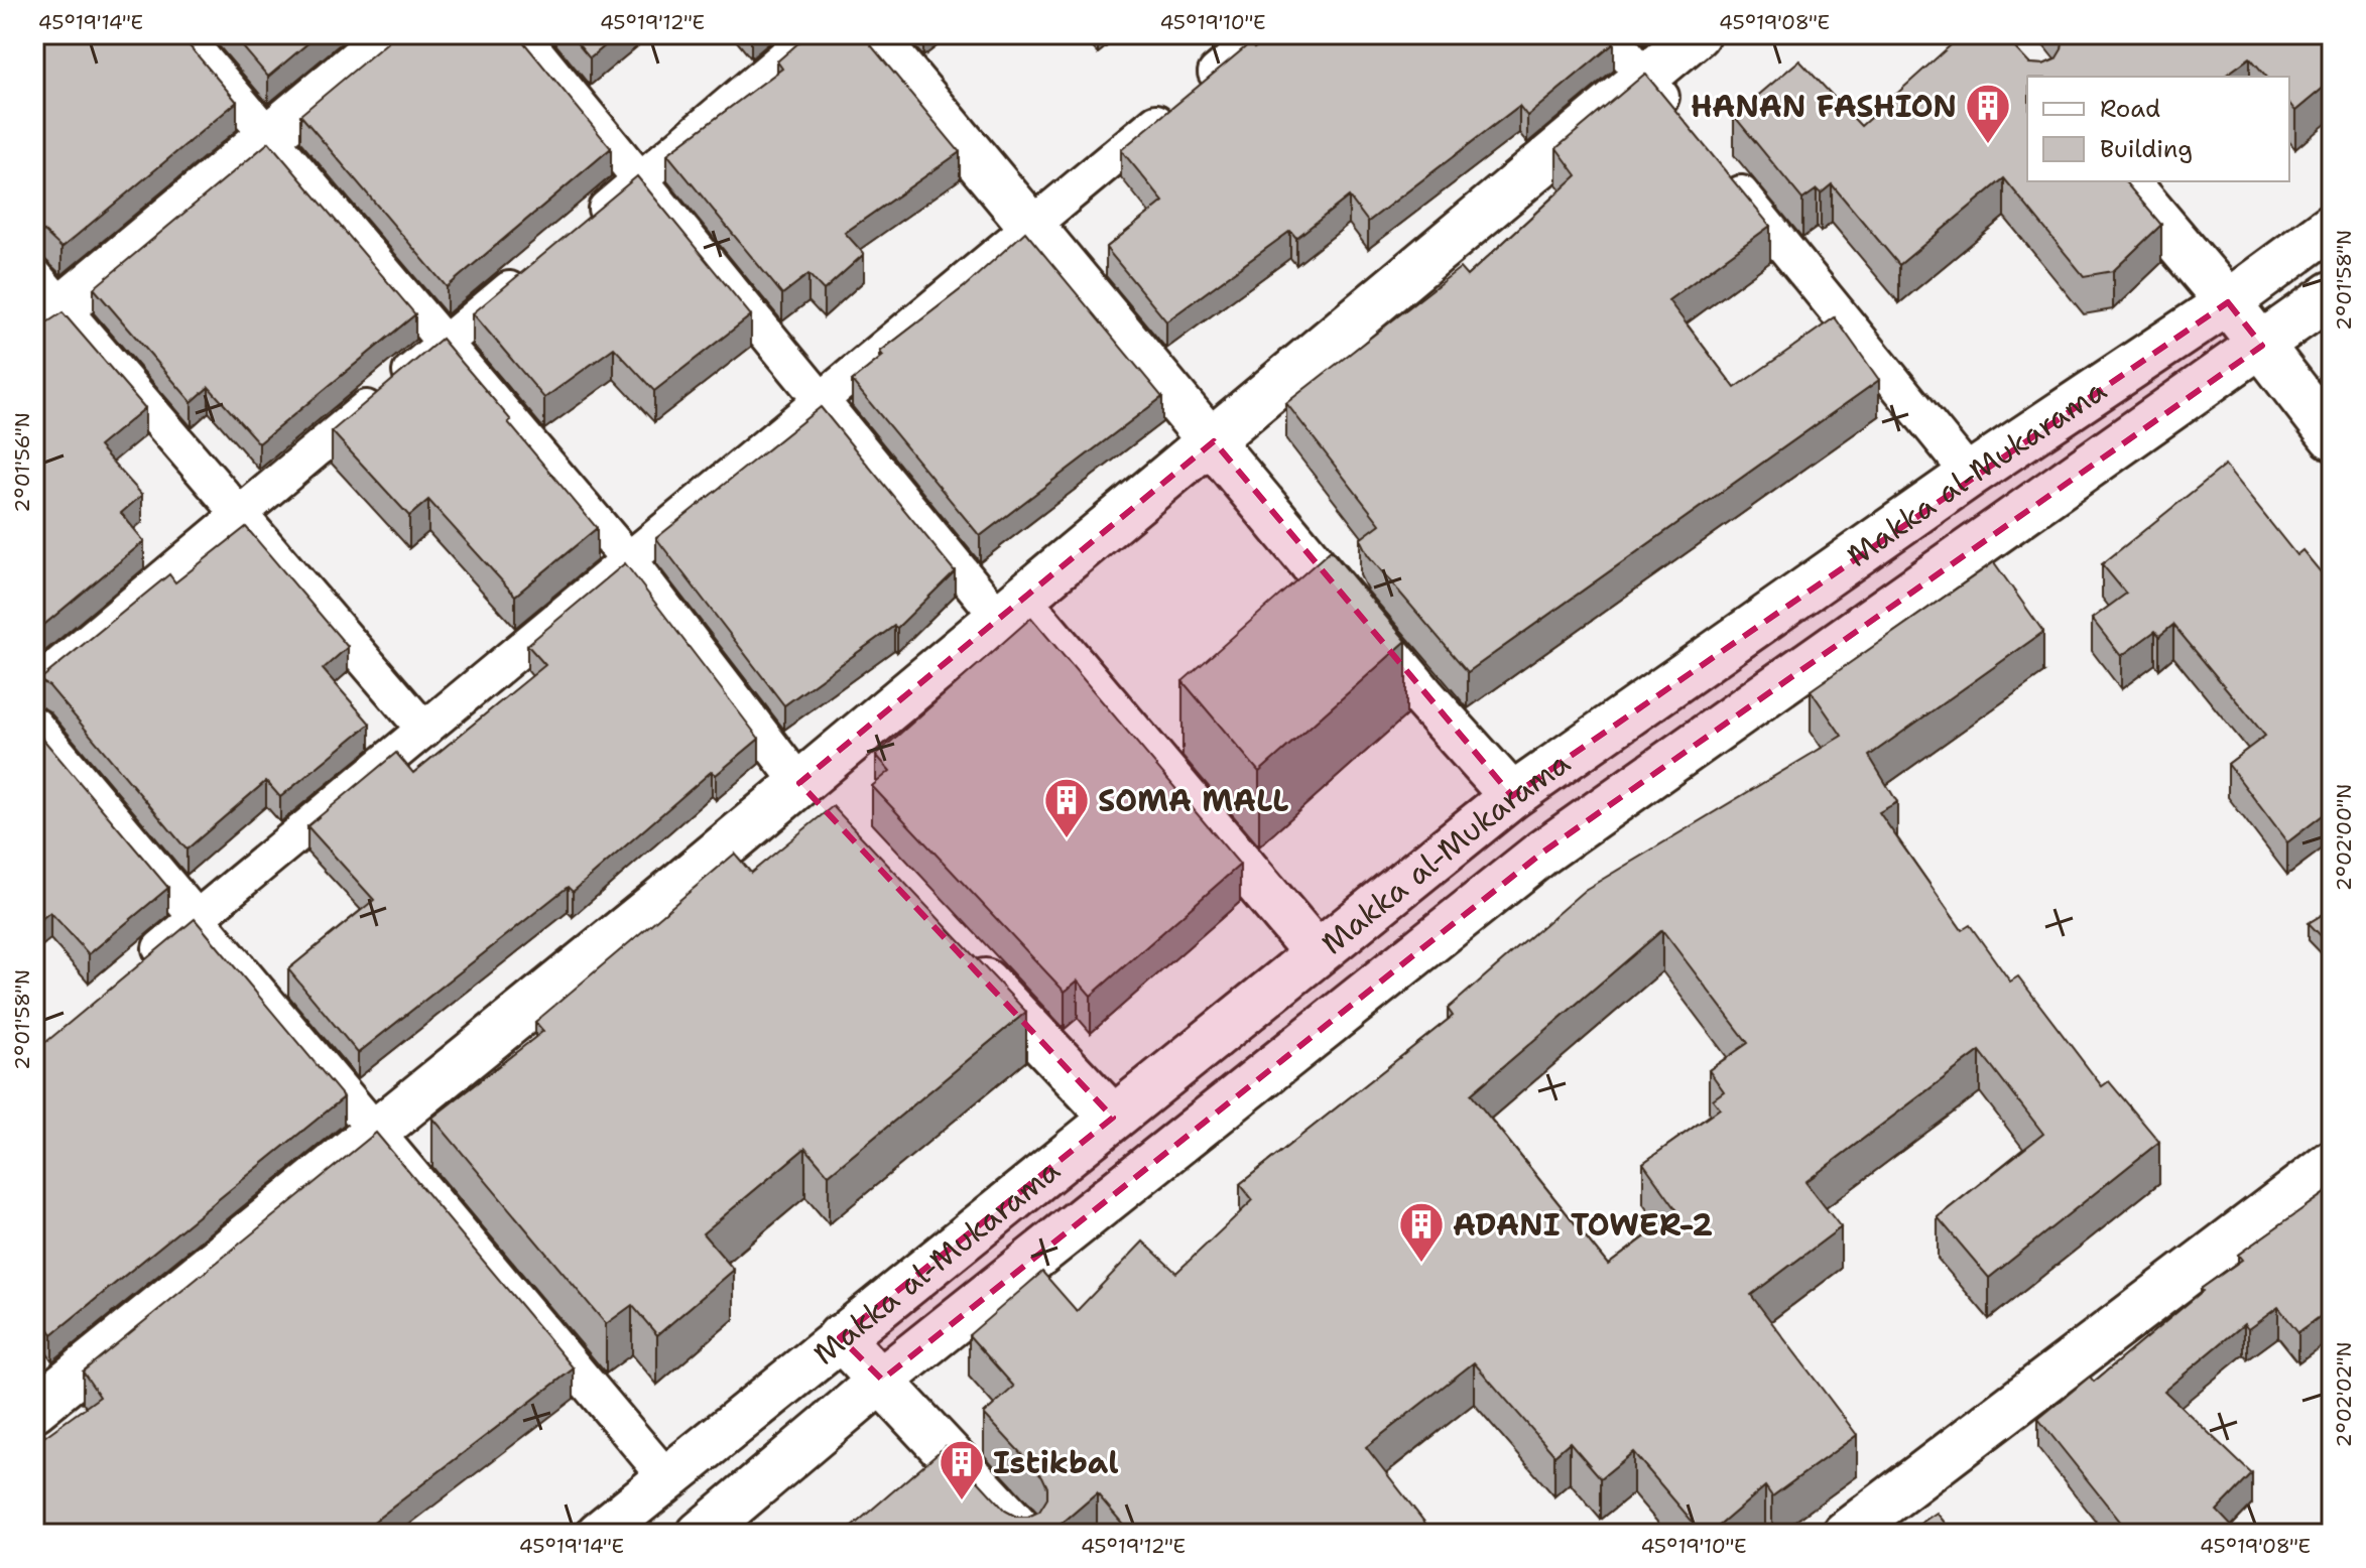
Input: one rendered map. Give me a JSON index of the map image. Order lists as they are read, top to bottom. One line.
{"streets":{"main road":["Makka al-Mukarama"]},"places":{"building":["HANAN FASHION","SOMA MALL","ADANI TOWER-2","Istikbal"]},"legend":["Road","Building"],"coordinates":["45°19'14\"E","45°19'12\"E","45°19'10\"E","45°19'08\"E","2°01'58\"N","2°01'56\"N","2°02'00\"N","2°02'02\"N"]}
